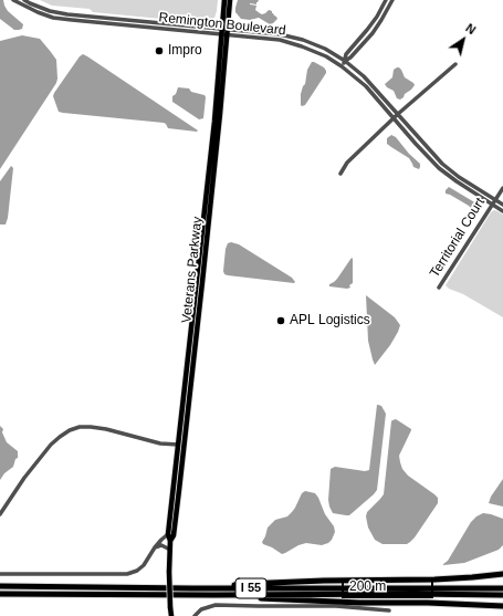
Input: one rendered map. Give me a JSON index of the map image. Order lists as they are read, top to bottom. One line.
{"streets":{"highway":["I 55"],"main road":["Veterans Parkway"],"street":["Remington Boulevard","Territorial Court"]},"crossings":[["Remington Boulevard","Territorial Court"],["Remington Boulevard","Veterans Parkway"]],"places":["Impro","APL Logistics"],"scale_bar":"200 m","north":"top right"}
